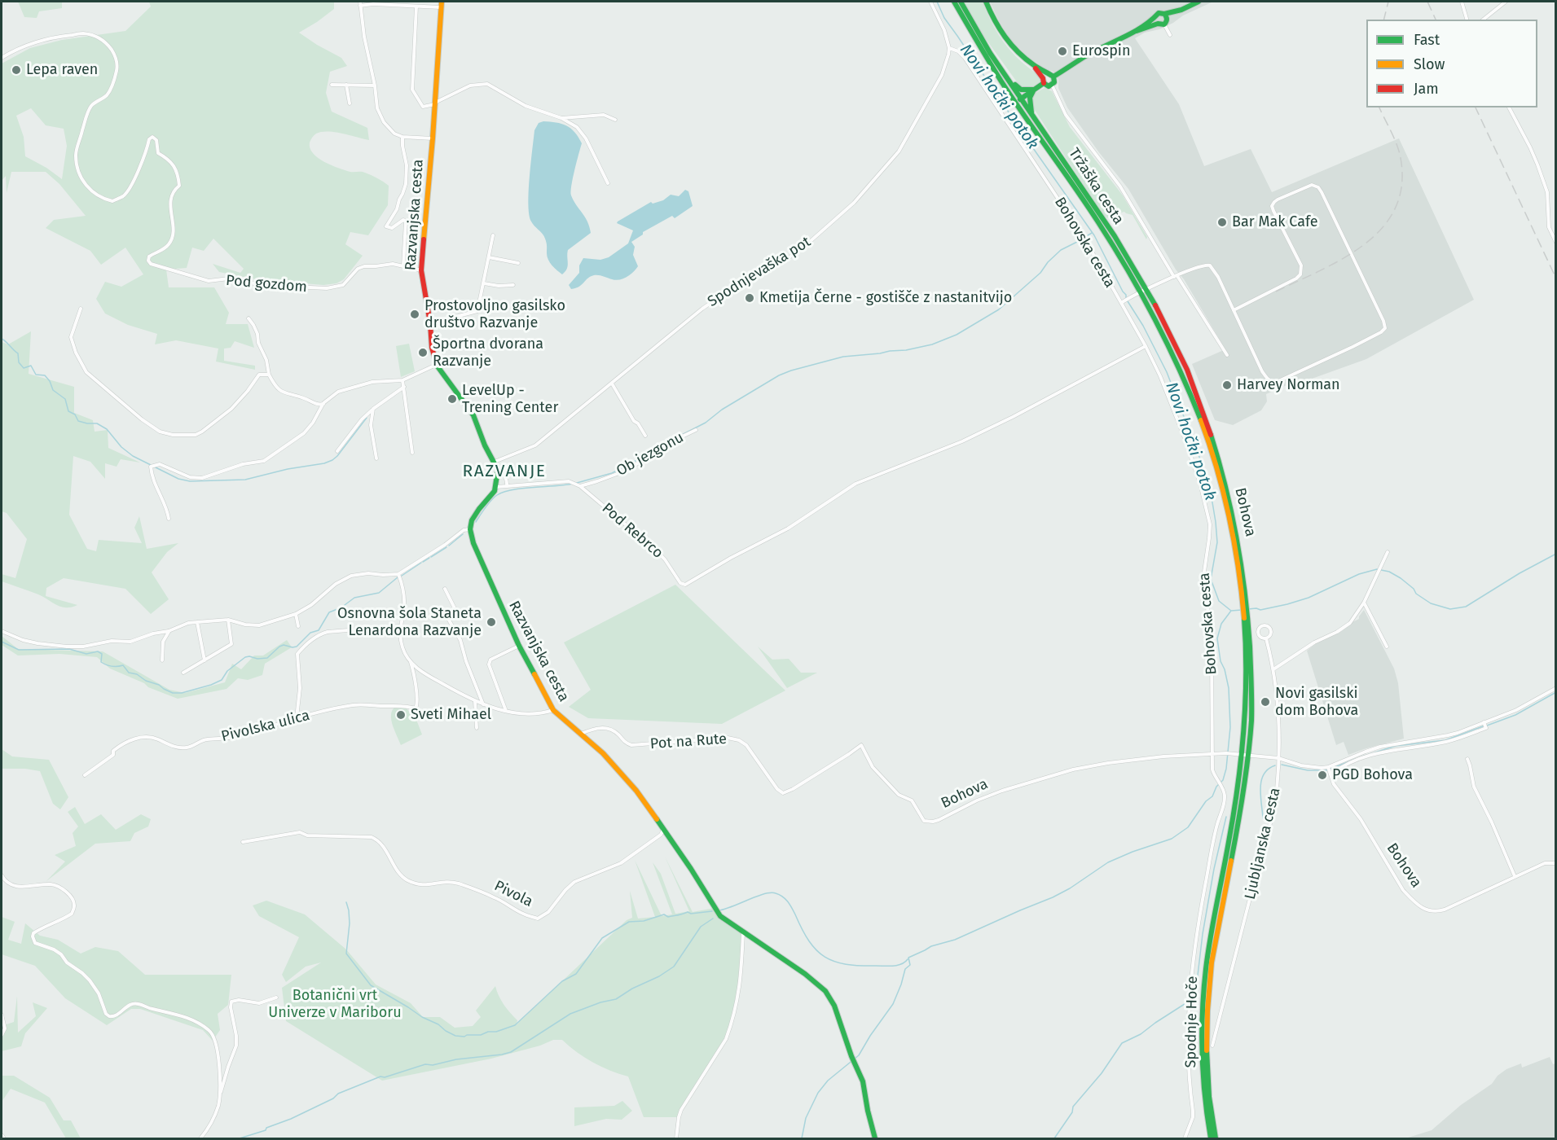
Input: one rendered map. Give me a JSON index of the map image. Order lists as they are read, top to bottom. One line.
{"streets":{"main road":["Tržaška cesta","Razvanjska cesta","Bohova","Spodnje Hoče"],"street":["Bohovska cesta","Spodnjevaška pot","Pod gozdom","Ob jezgonu","Pod Rebrco","Pivolska ulica","Pot na Rute","Ljubljanska cesta","Pivola"]},"crossings":[["Tržaška cesta","Bohova"],["Razvanjska cesta","Spodnjevaška pot"],["Razvanjska cesta","Pod gozdom"],["Razvanjska cesta","Pot na Rute"],["Razvanjska cesta","Pivola"],["Bohovska cesta","Spodnjevaška pot"],["Bohovska cesta","Bohova"],["Bohovska cesta","Pod Rebrco"],["Ob jezgonu","Pod Rebrco"],["Bohova","Pot na Rute"],["Bohova","Ljubljanska cesta"],["Bohova","Spodnje Hoče"]],"districts":["RAZVANJE"],"water":["Novi hočki potok"],"parks":["Botanični vrt Univerze v Mariboru"],"places":["Eurospin","Lepa raven","Bar Mak Cafe","Kmetija Černe - gostišče z nastanitvijo","Prostovoljno gasilsko društvo Razvanje","Športna dvorana Razvanje","Harvey Norman","LevelUp - Trening Center","Osnovna šola Staneta Lenardona Razvanje","Novi gasilski dom Bohova","Sveti Mihael","PGD Bohova"],"legend":["Fast","Slow","Jam"]}
